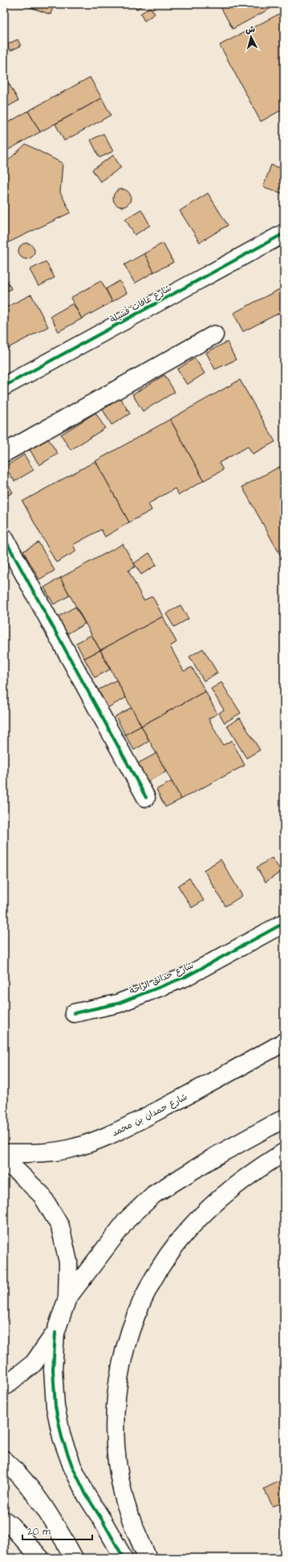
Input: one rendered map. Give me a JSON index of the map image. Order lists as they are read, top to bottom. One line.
{"streets":{"street":["شارع غافات فَسَيلة","شارع حدائق الراحة","شارع حمدان بن محمد"]},"scale_bar":"20 m","north":"top"}
